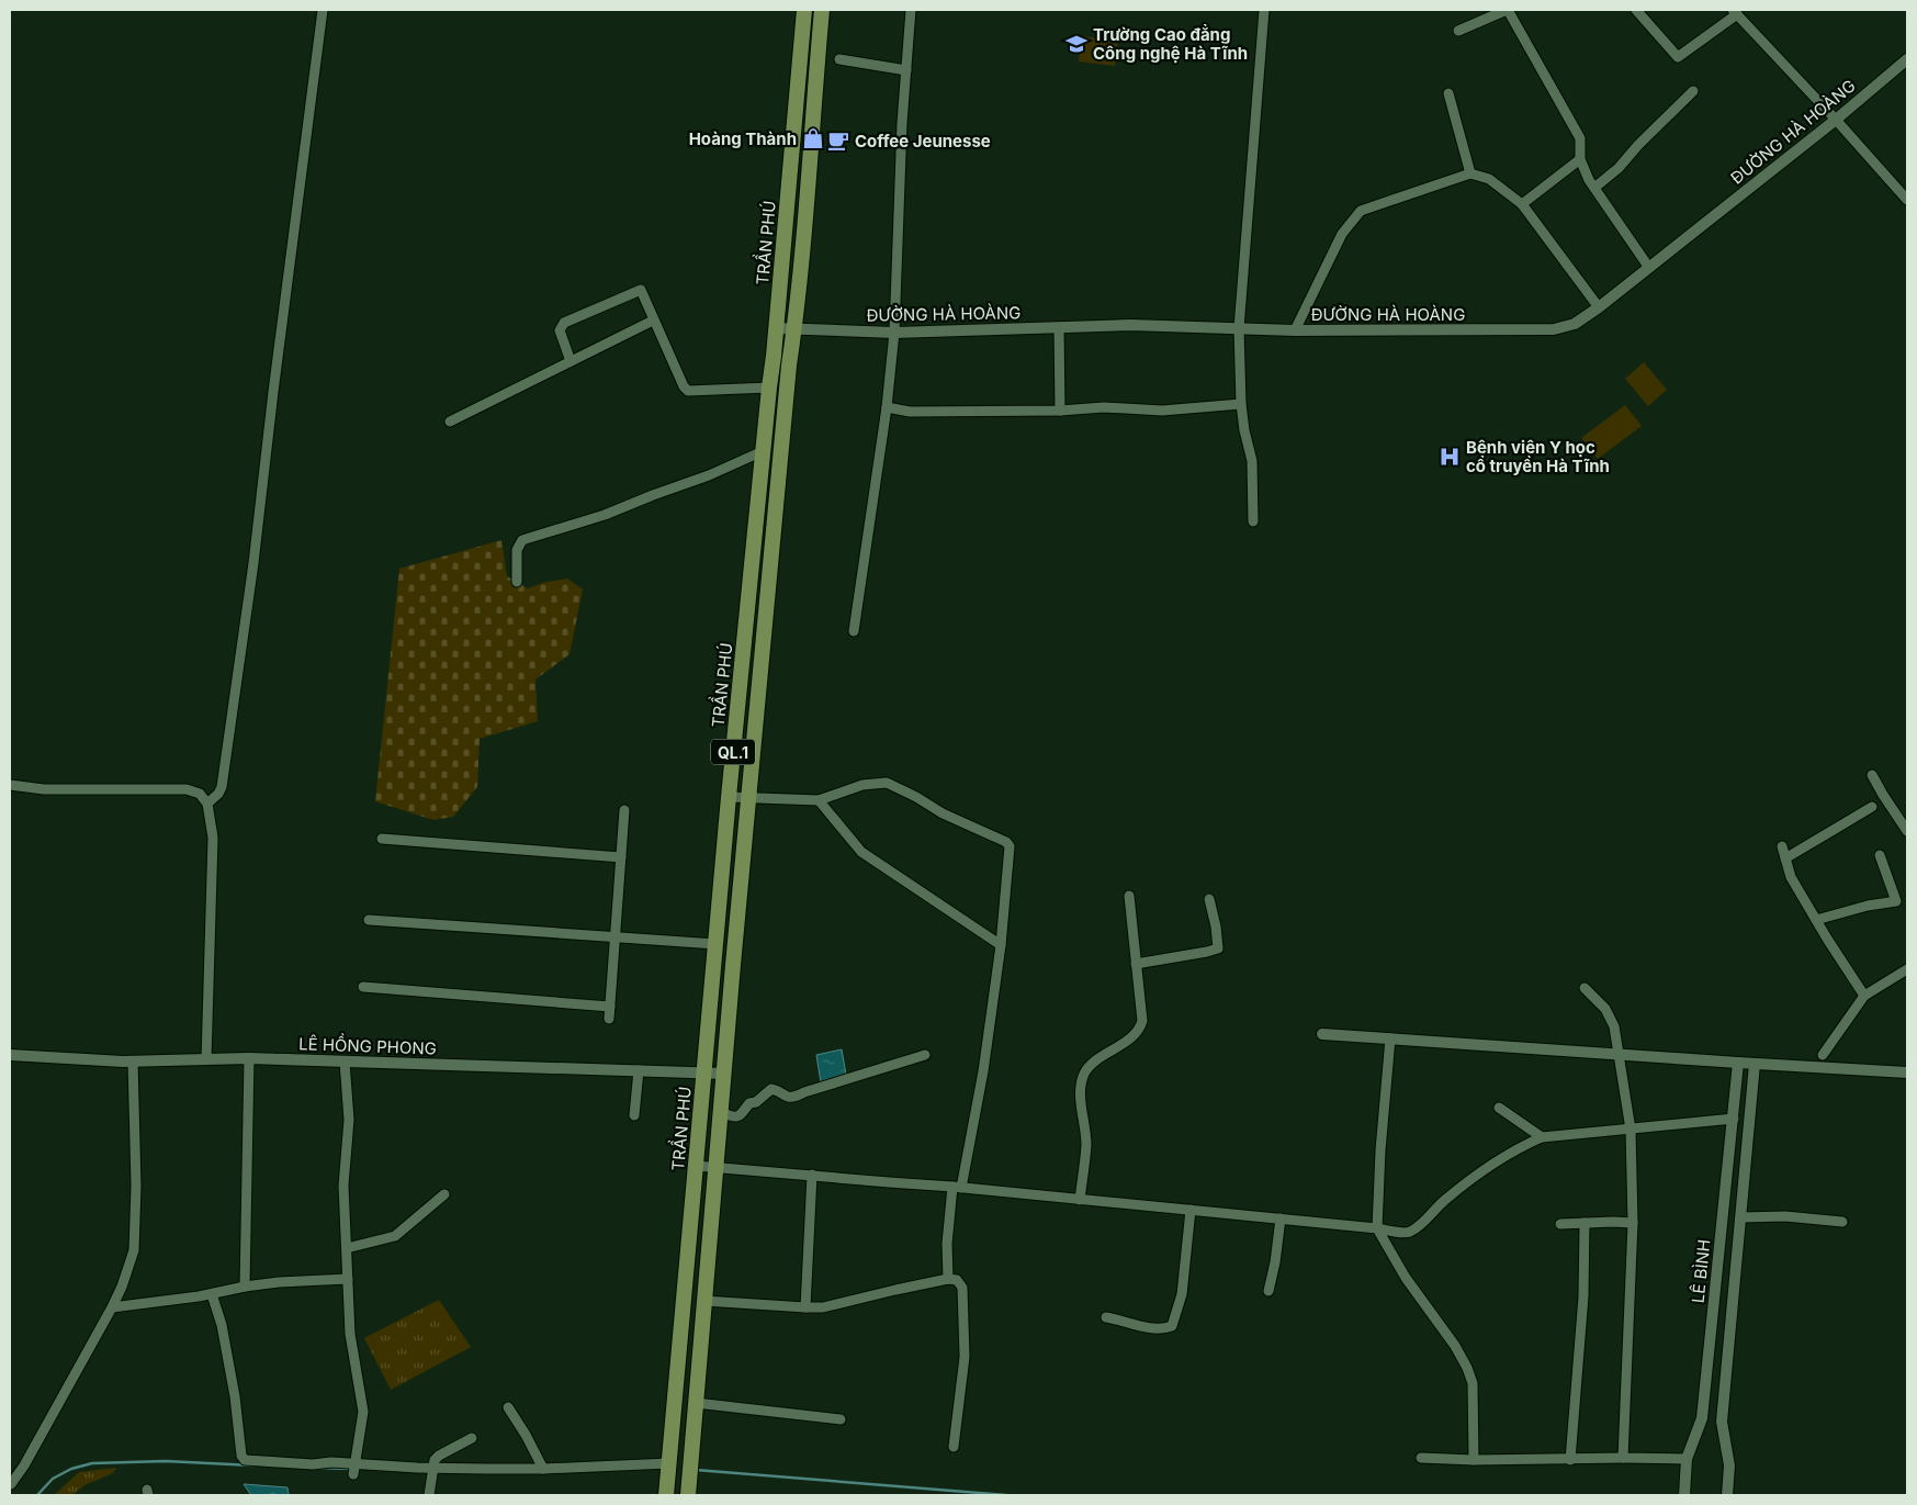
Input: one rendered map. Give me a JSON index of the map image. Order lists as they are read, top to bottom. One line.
{"streets":{"main road":["TRẦN PHÚ","QL.1"],"street":["ĐƯỜNG HÀ HOÀNG","LÊ HỒNG PHONG","LÊ BÌNH"]},"crossings":[["ĐƯỜNG HÀ HOÀNG","TRẦN PHÚ"],["ĐƯỜNG HÀ HOÀNG","QL.1"],["TRẦN PHÚ","LÊ HỒNG PHONG"],["QL.1","LÊ HỒNG PHONG"]],"places":{"school or university":["Trường Cao đẳng Công nghệ Hà Tĩnh"],"shop":["Hoàng Thành"],"cafe":["Coffee Jeunesse"],"hospital":["Bệnh viện Y học cổ truyền Hà Tĩnh"]}}
